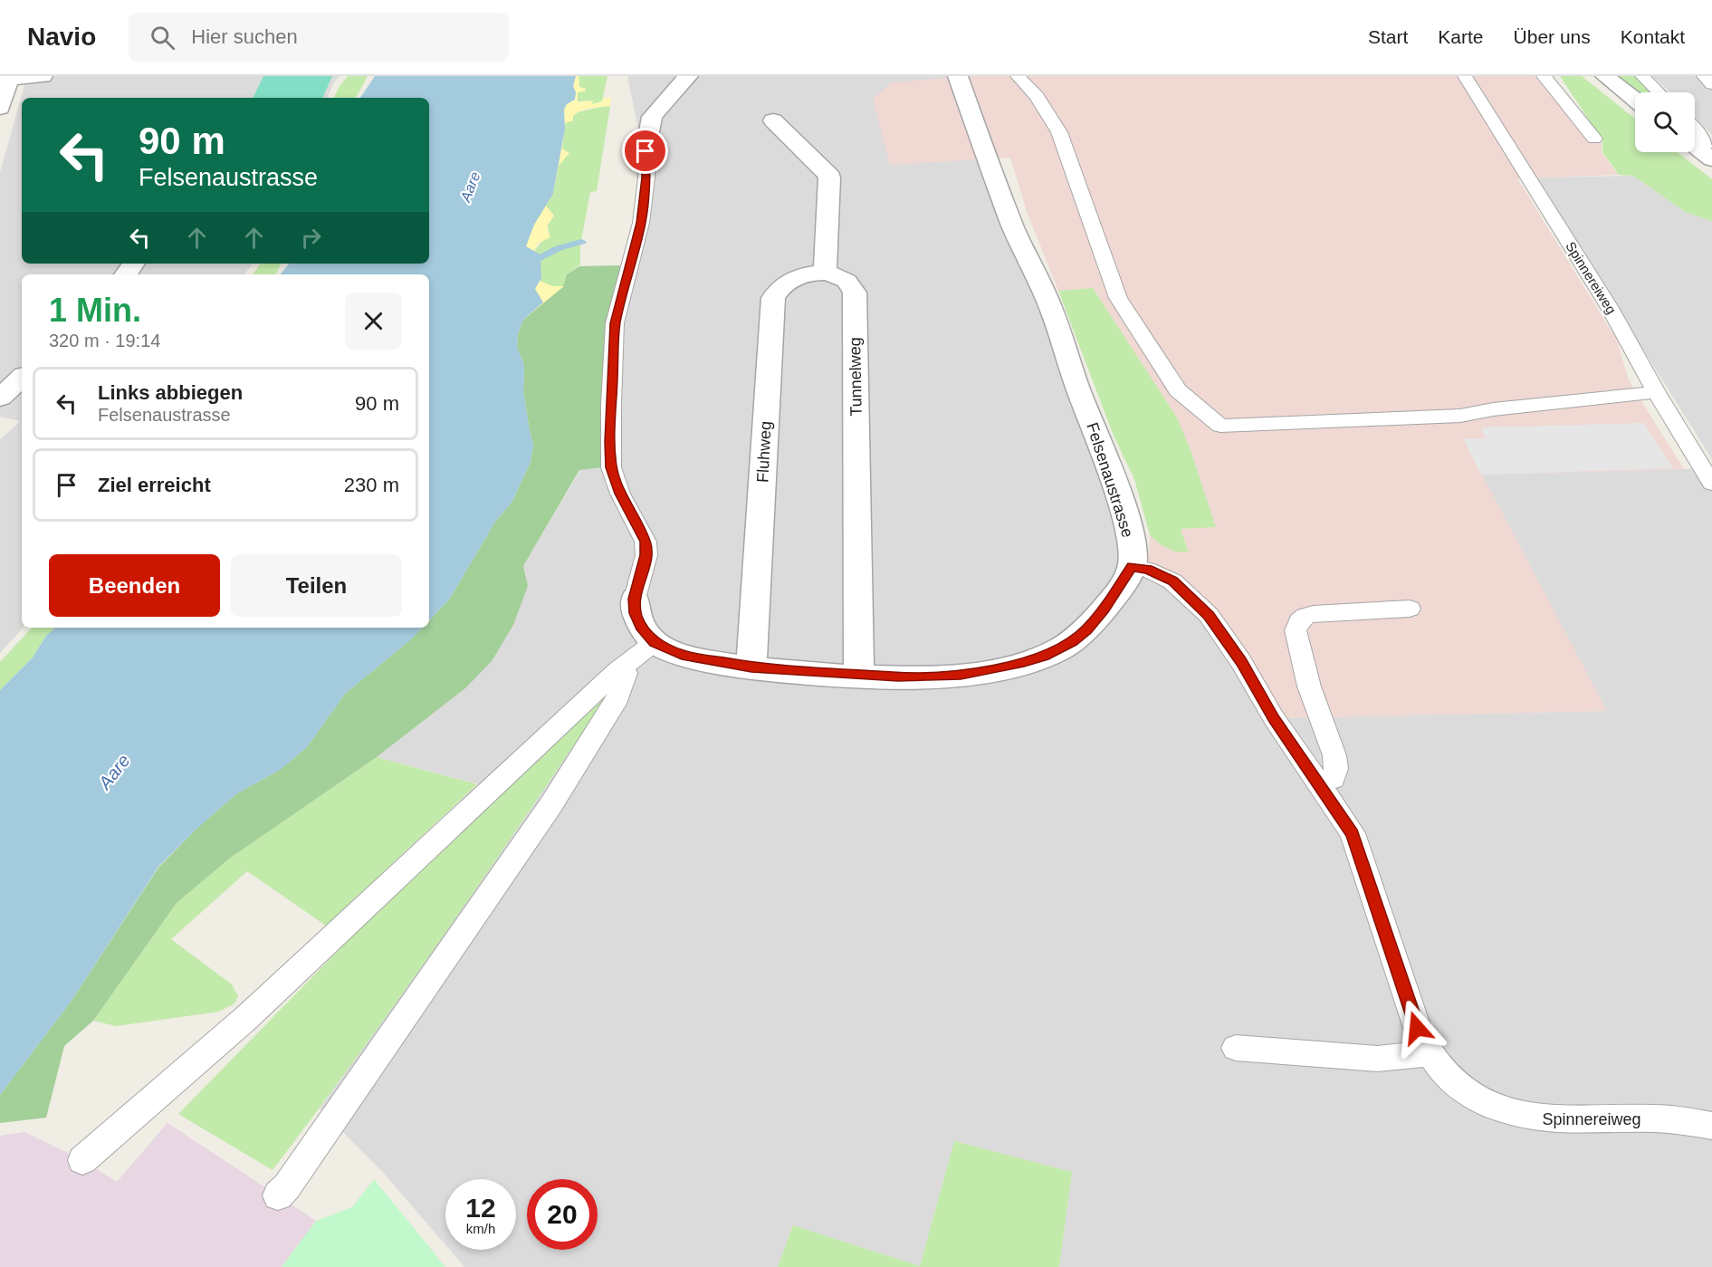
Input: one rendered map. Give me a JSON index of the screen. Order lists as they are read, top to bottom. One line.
{"streets":{"street":["Tunnelweg","Fluhweg","Felsenaustrasse"],"lane":["Spinnereiweg"]},"crossings":[["Spinnereiweg","Felsenaustrasse"],["Tunnelweg","Fluhweg"]],"water":["Aare"],"page":{"header":"Navio","search":"Hier suchen","nav":["Start","Karte","Über uns","Kontakt"],"turn":["90 m","Felsenaustrasse"],"heading":["1 Min.","320 m · 19:14"],"list":[{"name":"Links abbiegen","note":"Felsenaustrasse","value":"90 m"},{"name":"Ziel erreicht","value":"230 m"}],"buttons":["Beenden","Teilen"],"speed":"12 km/h","limit":"20"}}
